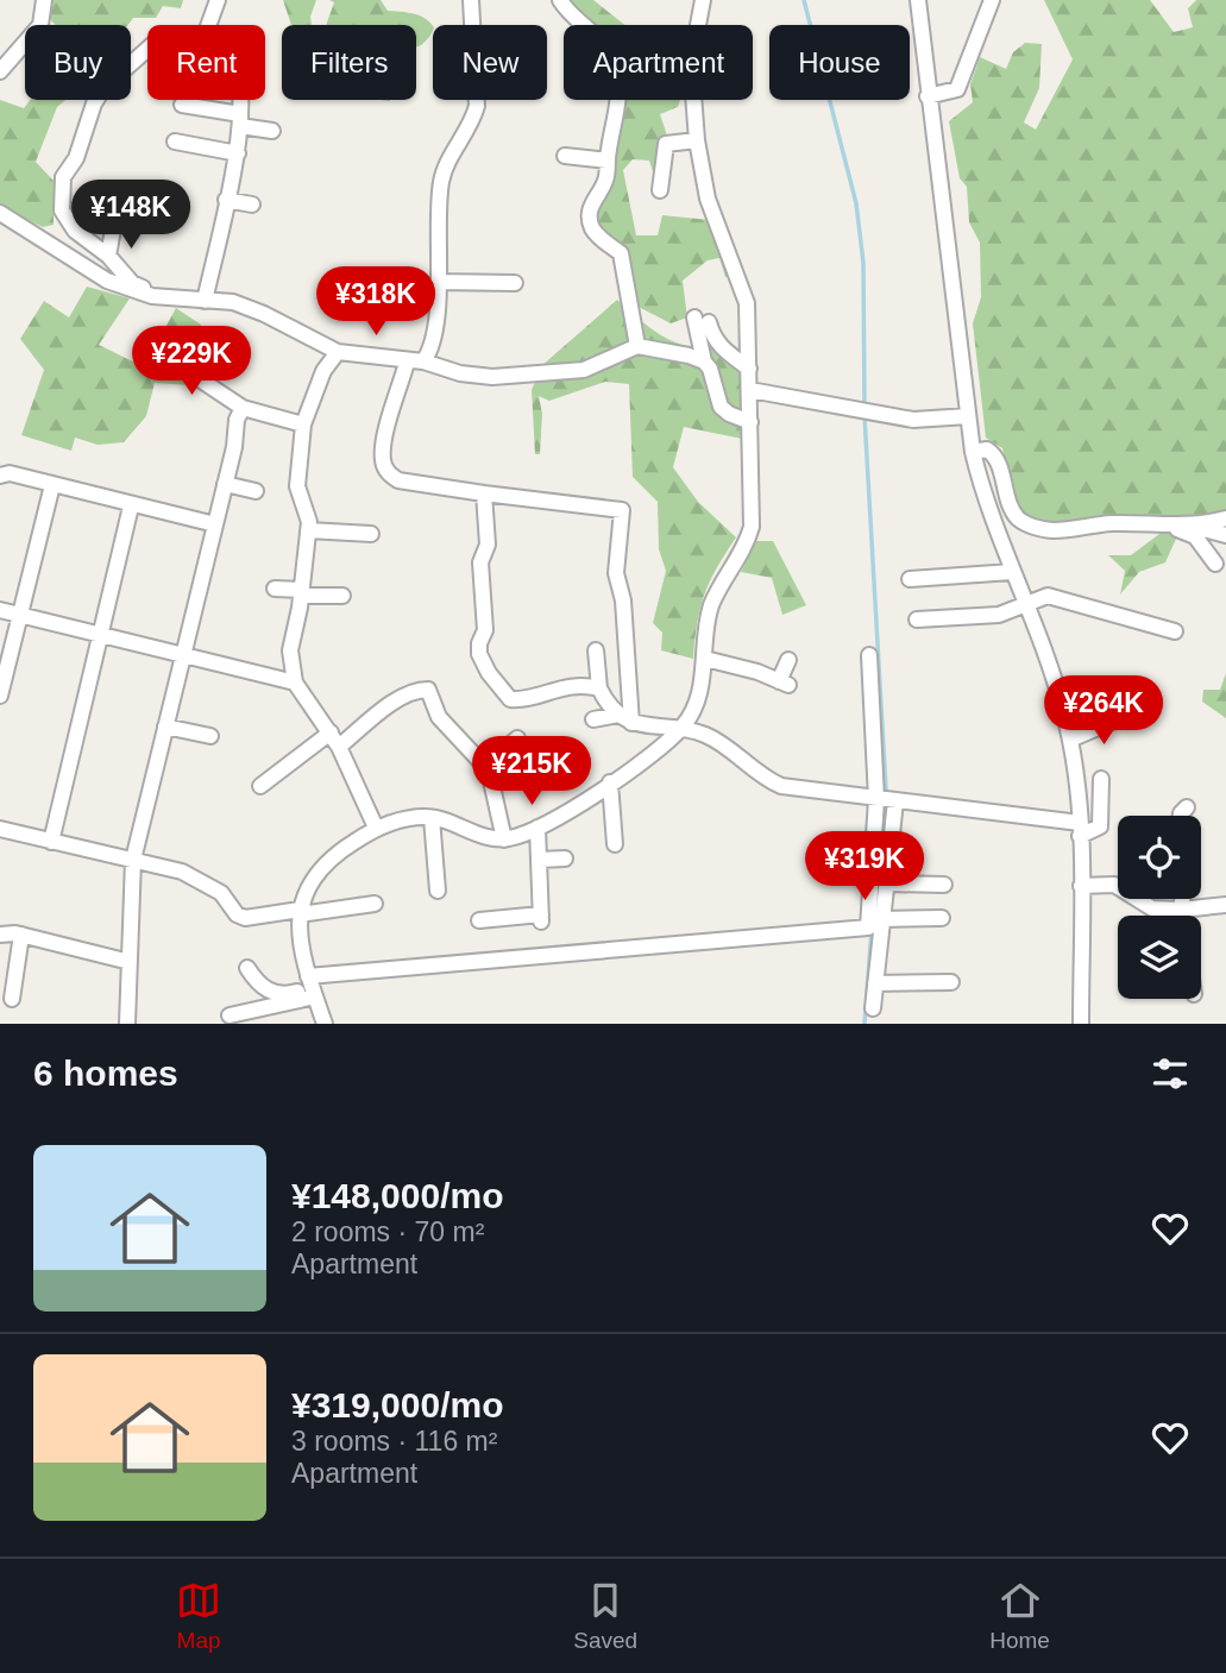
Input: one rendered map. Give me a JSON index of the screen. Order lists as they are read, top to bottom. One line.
{"page":{"chip":["Buy","Rent","Filters","New","Apartment","House"],"price":["¥148K","¥318K","¥229K","¥264K","¥215K","¥319K"],"heading":"6 homes","list":[{"name":"¥148,000/mo","note":"2 rooms · 70 m² · Apartment"},{"name":"¥319,000/mo","note":"3 rooms · 116 m² · Apartment"}],"tabs":["Map","Saved","Home"]}}
